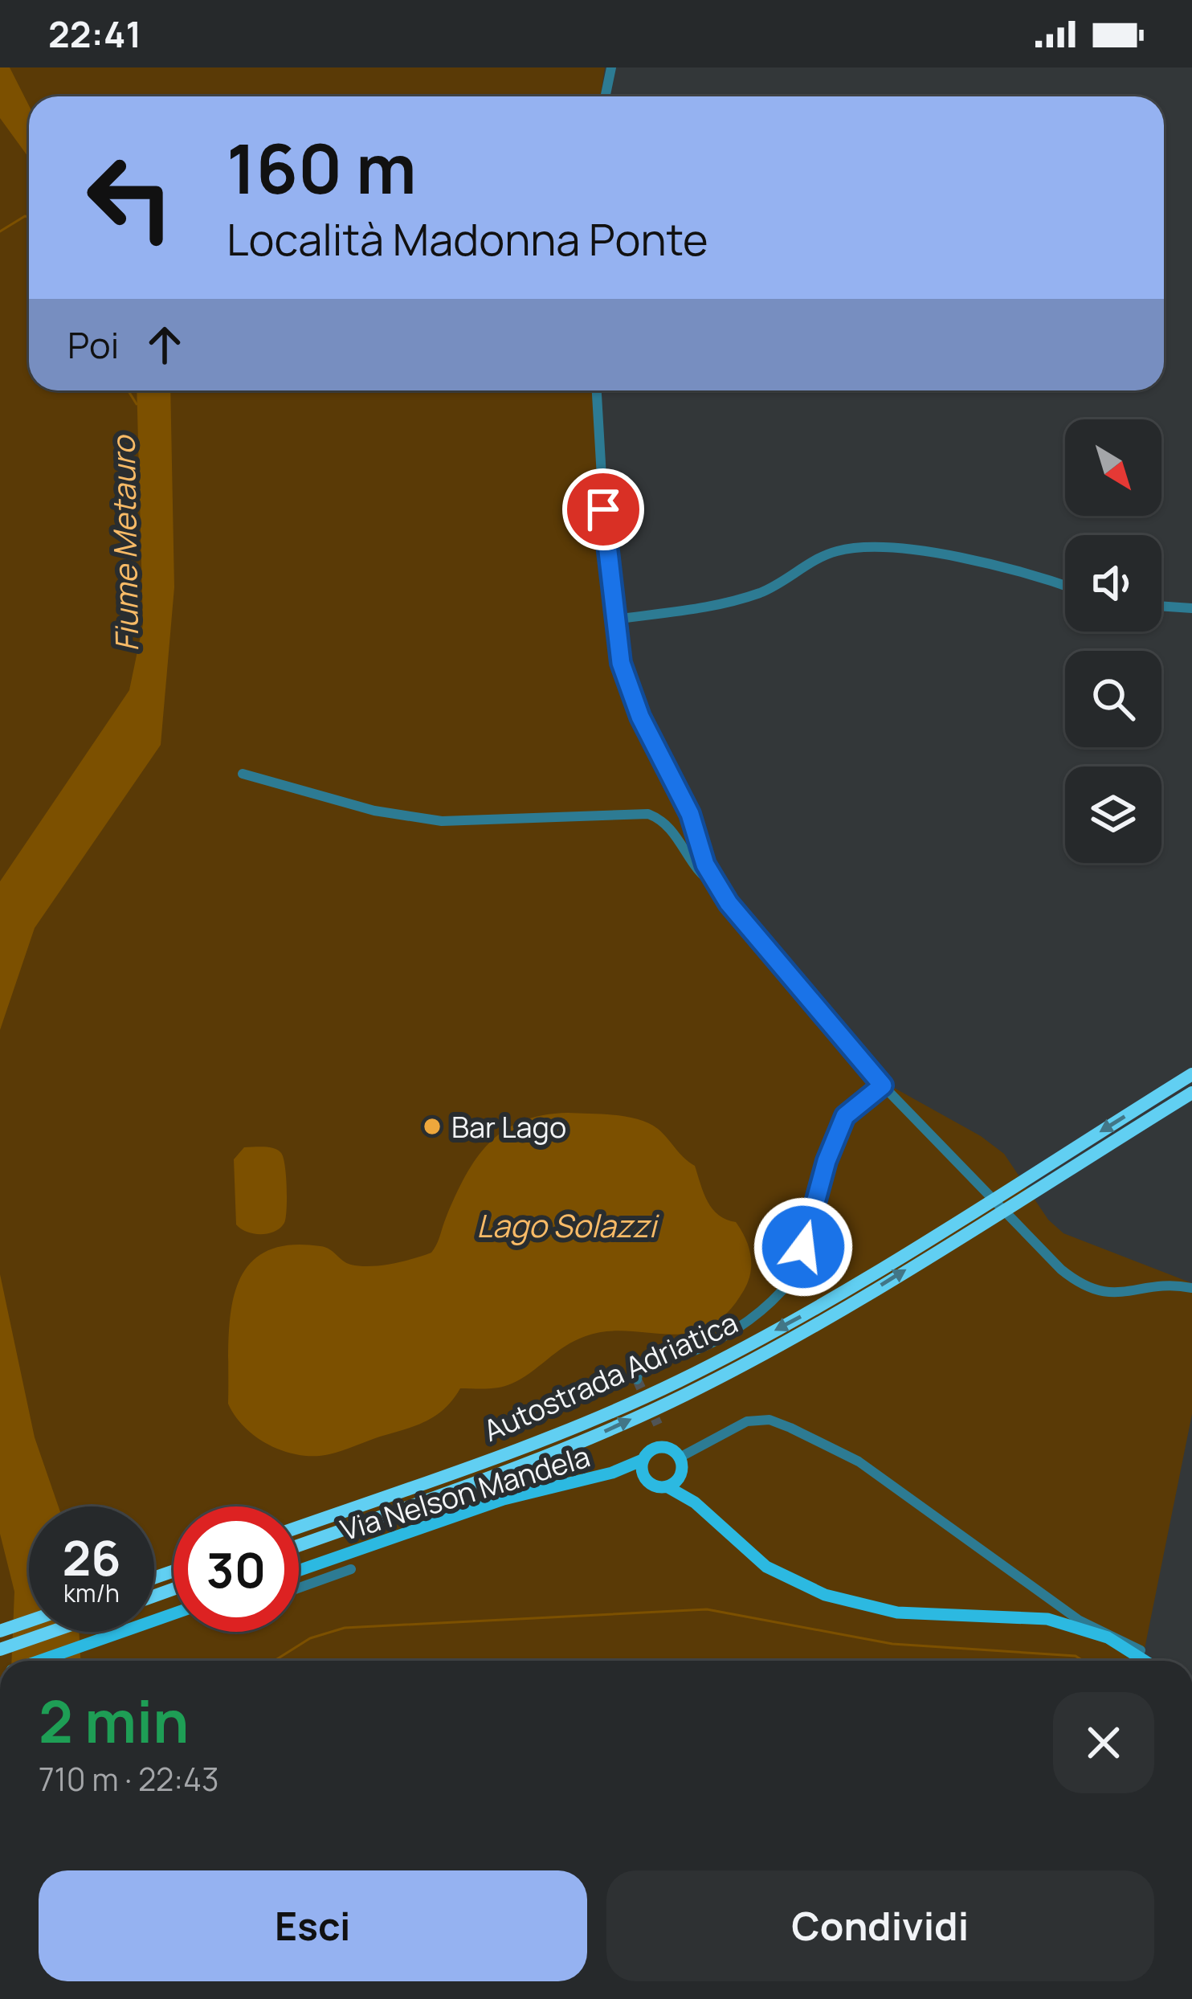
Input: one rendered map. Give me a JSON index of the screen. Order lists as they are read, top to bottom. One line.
{"streets":{"highway":["Autostrada Adriatica"],"main road":["Via Nelson Mandela"]},"water":["Fiume Metauro","Lago Solazzi"],"places":["Bar Lago"],"north":"bottom right","page":{"status":"22:41","turn":["160 m","Località Madonna Ponte"],"then":"Poi","speed":"26 km/h","limit":"30","heading":["2 min","710 m · 22:43"],"buttons":["Esci","Condividi"]}}
